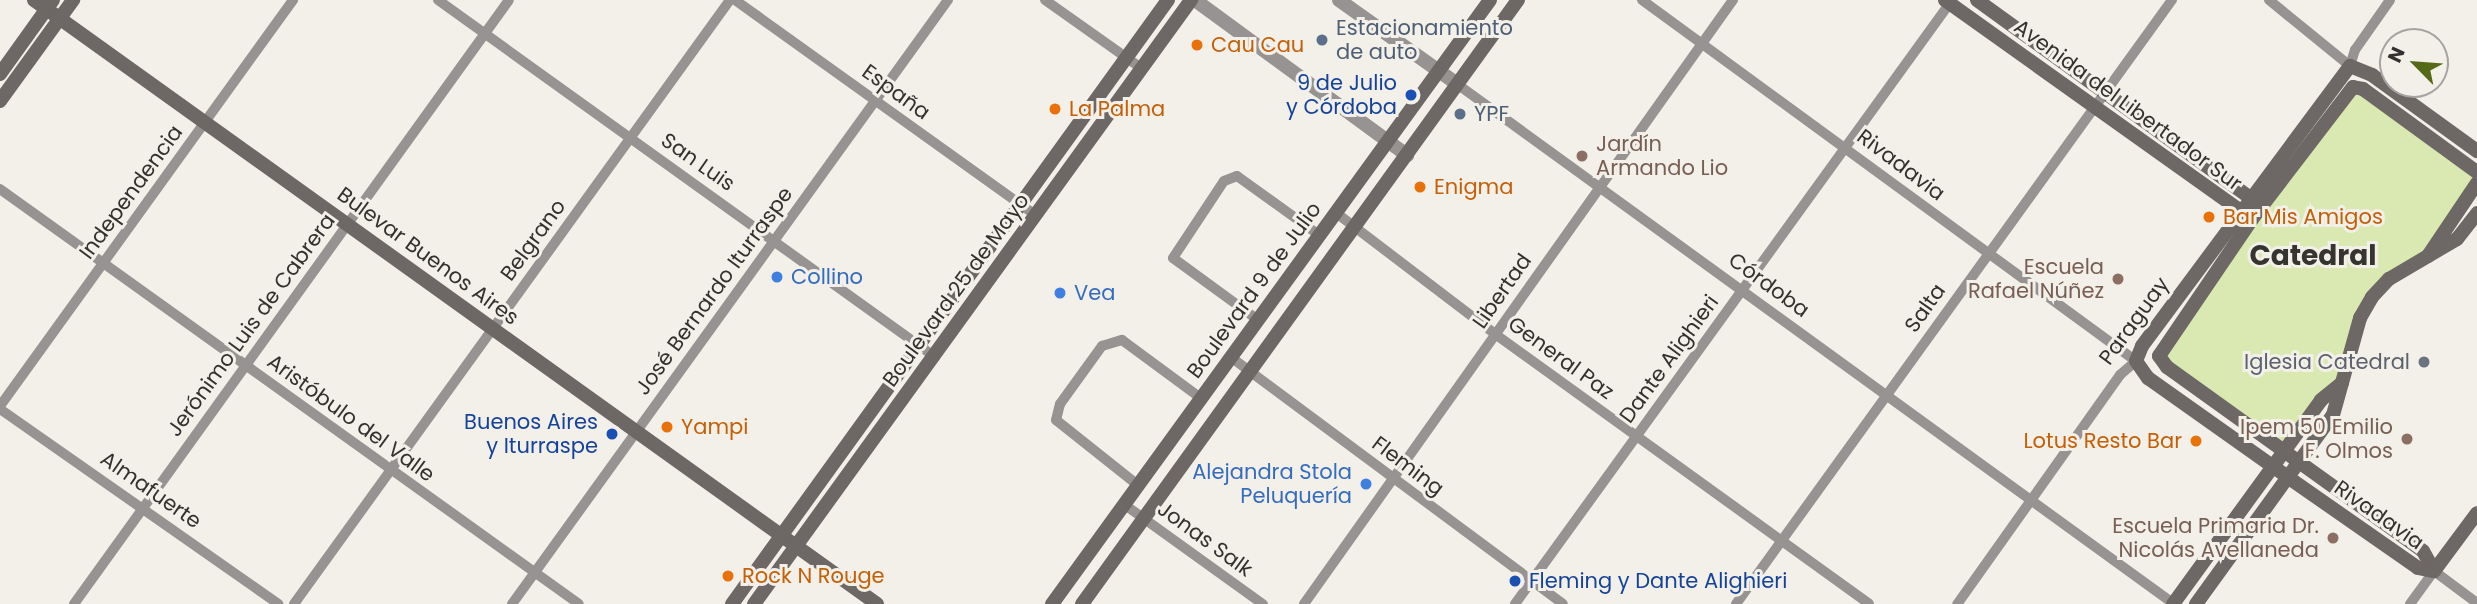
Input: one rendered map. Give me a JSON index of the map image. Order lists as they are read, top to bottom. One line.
{"streets":{"main road":["Avenida del Libertador Sur","Rivadavia","Bulevar Buenos Aires","Boulevard 25 de Mayo","Boulevard 9 de Julio","Paraguay"],"street":["España","San Luis","Independencia","Belgrano","Córdoba","José Bernardo Iturraspe","Libertad","Salta","Jerónimo Luis de Cabrera","General Paz","Dante Alighieri","Aristóbulo del Valle","Fleming","Almafuerte","Jonas Salk"]},"crossings":[["España","Belgrano"],["España","Boulevard 25 de Mayo"],["España","José Bernardo Iturraspe"],["Avenida del Libertador Sur","Salta"],["Avenida del Libertador Sur","Paraguay"],["Avenida del Libertador Sur","Dante Alighieri"],["San Luis","Belgrano"],["San Luis","Boulevard 25 de Mayo"],["San Luis","José Bernardo Iturraspe"],["San Luis","Jerónimo Luis de Cabrera"],["Rivadavia","Libertad"],["Rivadavia","Salta"],["Rivadavia","Paraguay"],["Rivadavia","Dante Alighieri"],["Independencia","Bulevar Buenos Aires"],["Independencia","Aristóbulo del Valle"],["Independencia","Almafuerte"],["Belgrano","Bulevar Buenos Aires"],["Belgrano","Aristóbulo del Valle"],["Bulevar Buenos Aires","Boulevard 25 de Mayo"],["Bulevar Buenos Aires","José Bernardo Iturraspe"],["Bulevar Buenos Aires","Jerónimo Luis de Cabrera"],["Córdoba","Boulevard 9 de Julio"],["Córdoba","Libertad"],["Córdoba","Salta"],["Córdoba","Paraguay"],["Córdoba","Dante Alighieri"],["Boulevard 9 de Julio","General Paz"],["Boulevard 9 de Julio","Fleming"],["Boulevard 9 de Julio","Jonas Salk"],["José Bernardo Iturraspe","Aristóbulo del Valle"],["Libertad","General Paz"],["Libertad","Fleming"],["Salta","General Paz"],["Jerónimo Luis de Cabrera","Aristóbulo del Valle"],["Jerónimo Luis de Cabrera","Almafuerte"],["General Paz","Dante Alighieri"],["Dante Alighieri","Fleming"]],"districts":["Catedral"],"places":["Estacionamiento de auto","Cau Cau","9 de Julio y Córdoba","La Palma","YPF","Jardín Armando Lio","Enigma","Bar Mis Amigos","Collino","Escuela Rafael Núñez","Vea","Iglesia Catedral","Yampi","Buenos Aires y Iturraspe","Ipem 50 Emilio F. Olmos","Lotus Resto Bar","Alejandra Stola Peluquería","Escuela Primaria Dr. Nicolás Avellaneda","Rock N Rouge","Fleming y Dante Alighieri"],"north":"top left"}
